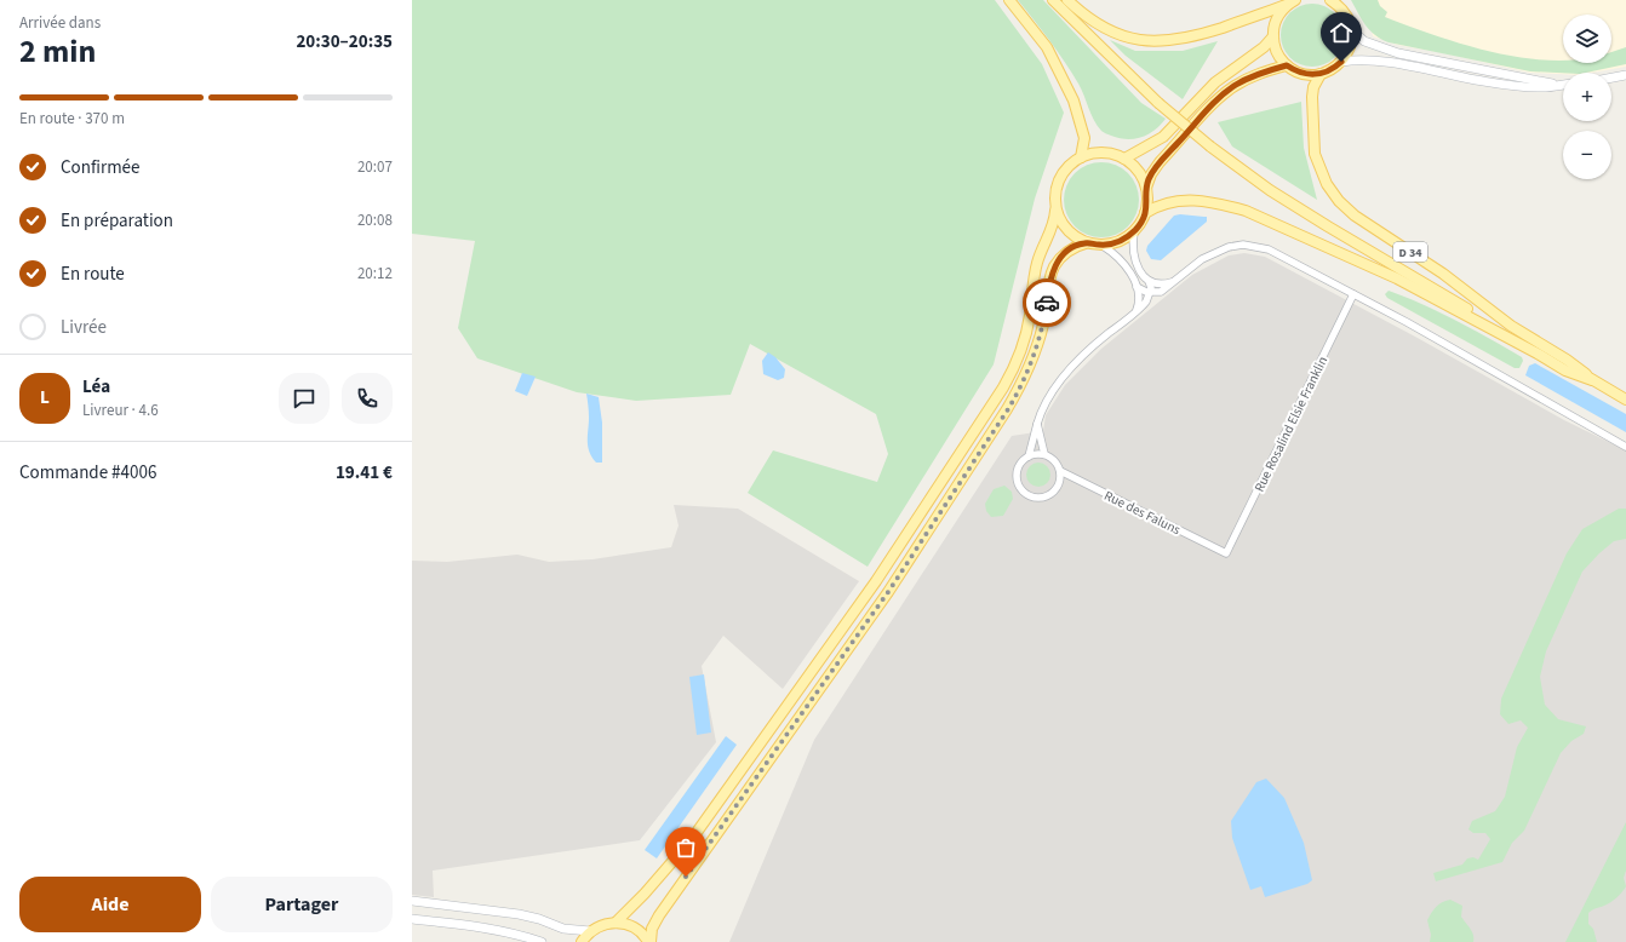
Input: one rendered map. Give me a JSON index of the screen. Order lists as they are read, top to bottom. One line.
{"streets":{"main road":["D 34"],"street":["Rue Rosalind Elsie Franklin","Rue des Faluns"]},"crossings":[["Rue Rosalind Elsie Franklin","Rue des Faluns"]],"page":{"heading":["2 min","Arrivée dans","20:30–20:35"],"panel":["Léa","Livreur · 4.6","Commande #4006","19.41 €"],"map_buttons":["+","−"],"bar":"En route · 370 m","list":[["Confirmée","20:07"],["En préparation","20:08"],["En route","20:12"],"Livrée"],"round":"L","buttons":["Aide","Partager"]}}
